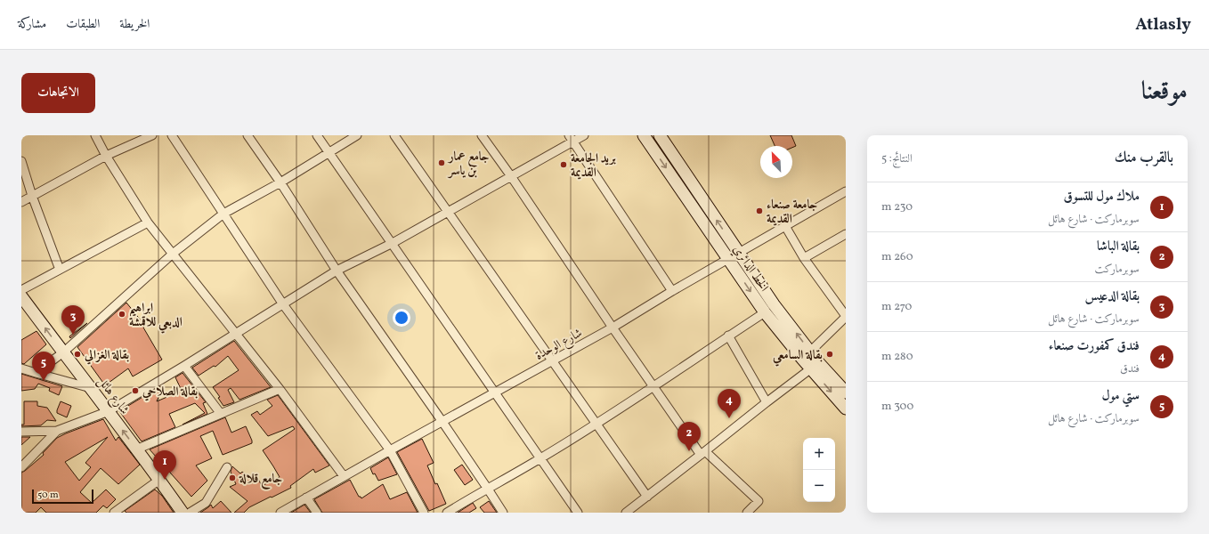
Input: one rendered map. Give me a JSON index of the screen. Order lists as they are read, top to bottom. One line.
{"streets":{"main road":["الخط الدائري","شارع هائل"],"street":["شارع الوحدة"]},"crossings":[["الخط الدائري","شارع الوحدة"]],"one_way":["شارع هائل"],"places":["جامع عمار بن ياسر","بريد الجامعة القديمة","جامعة صنعاء القديمة","ابراهيم الدبعي للاقمشة","بقالة الغزالي","بقالة السامعي","بقالة الصلاحي","جامع قلالة"],"scale_bar":"50 m","north":"top left","page":{"header":"Atlasly","nav":["الخريطة","الطبقات","مشاركة"],"title":"موقعنا","buttons":"الاتجاهات","heading":["بالقرب منك","النتائج: 5"],"list":[{"mark":"1","name":"ملاك مول للتسوق","note":"سوبرماركت · شارع هائل","value":"230 m"},{"mark":"2","name":"بقالة الباشا","note":"سوبرماركت","value":"260 m"},{"mark":"3","name":"بقالة الدعيس","note":"سوبرماركت · شارع هائل","value":"270 m"},{"mark":"4","name":"فندق كمفورت صنعاء","note":"فندق","value":"280 m"},{"mark":"5","name":"ستي مول","note":"سوبرماركت · شارع هائل","value":"300 m"}],"pins":["3","5","4","2","1"],"map_buttons":["+","−"],"scale":"50 m"}}
